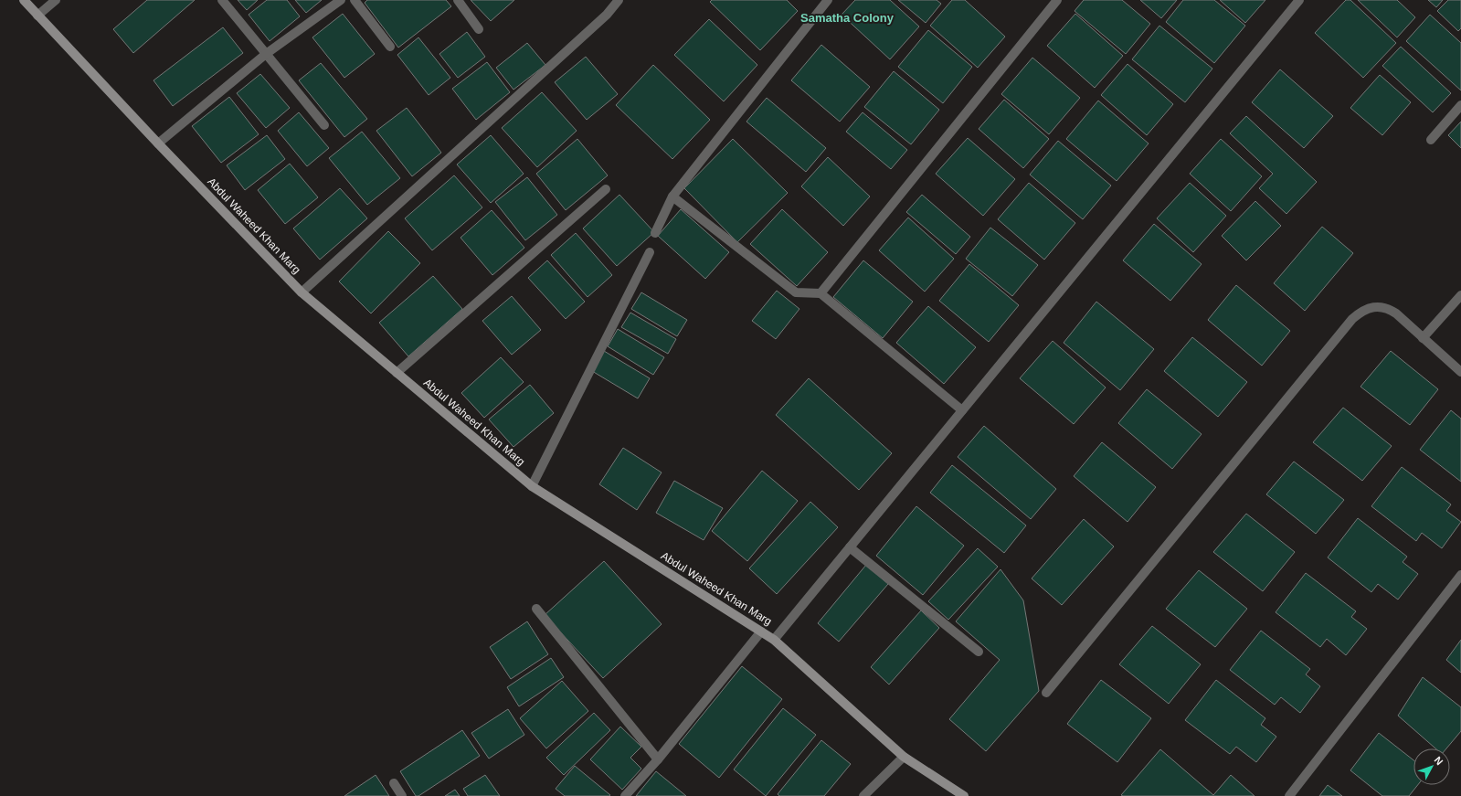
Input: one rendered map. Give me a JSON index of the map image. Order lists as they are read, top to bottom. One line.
{"streets":{"street":["Abdul Waheed Khan Marg"]},"districts":["Samatha Colony"],"north":"top right"}
